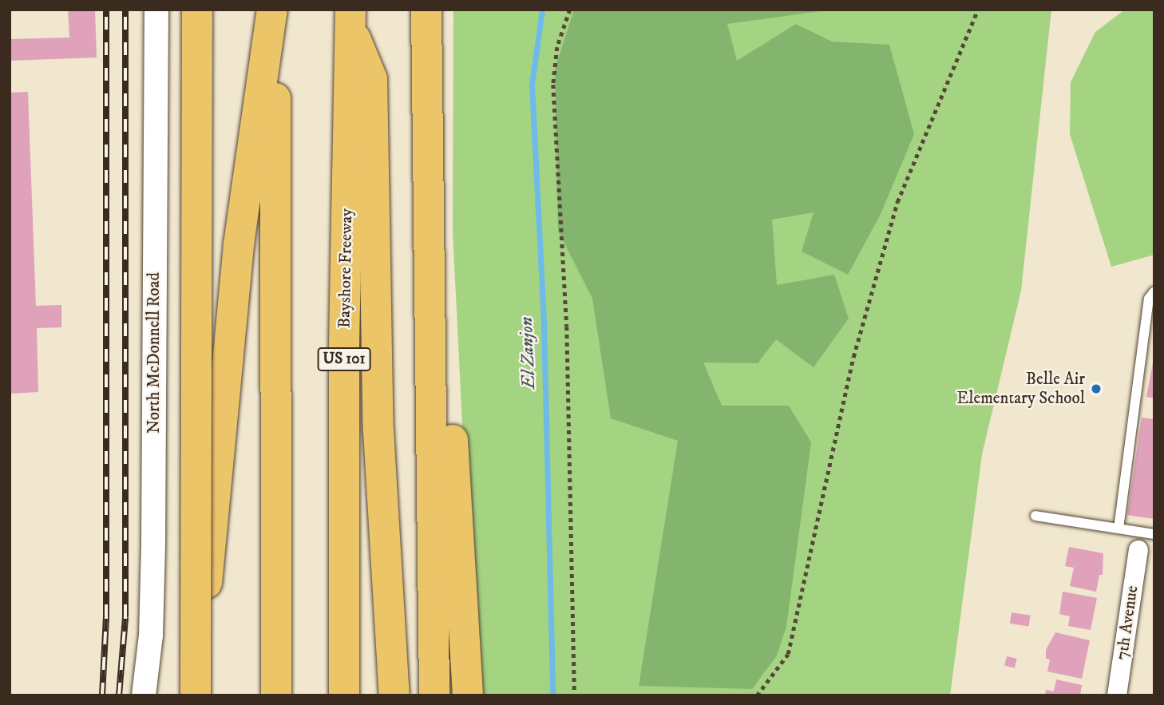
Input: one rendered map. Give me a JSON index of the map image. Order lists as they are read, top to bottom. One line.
{"streets":{"highway":["Bayshore Freeway","US 101"],"street":["North McDonnell Road","7th Avenue"]},"water":["El Zanjon"],"places":["Belle Air Elementary School"]}
